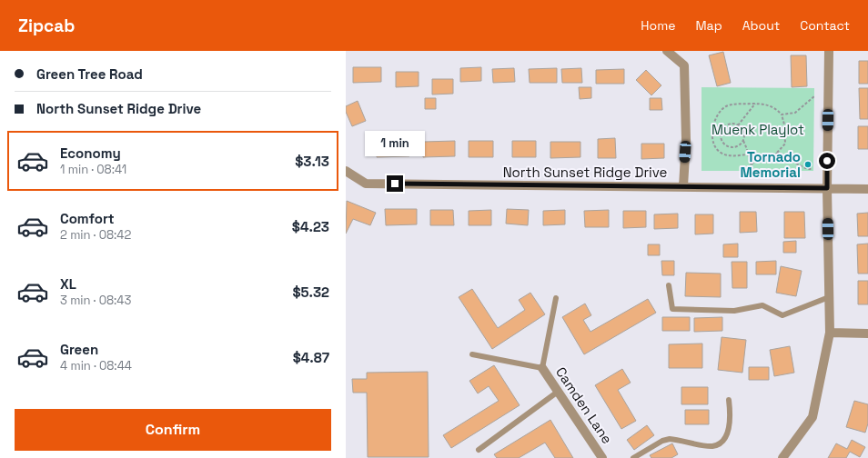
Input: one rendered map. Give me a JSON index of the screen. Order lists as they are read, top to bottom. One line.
{"streets":{"street":["North Sunset Ridge Drive","Camden Lane"]},"parks":["Muenk Playlot"],"places":["Tornado Memorial"],"page":{"header":"Zipcab","nav":["Home","Map","About","Contact"],"banner":["Green Tree Road","North Sunset Ridge Drive"],"list":[{"name":"Economy","note":"1 min · 08:41","value":"$3.13"},{"name":"Comfort","note":"2 min · 08:42","value":"$4.23"},{"name":"XL","note":"3 min · 08:43","value":"$5.32"},{"name":"Green","note":"4 min · 08:44","value":"$4.87"}],"bubble":"1 min","buttons":"Confirm"}}
